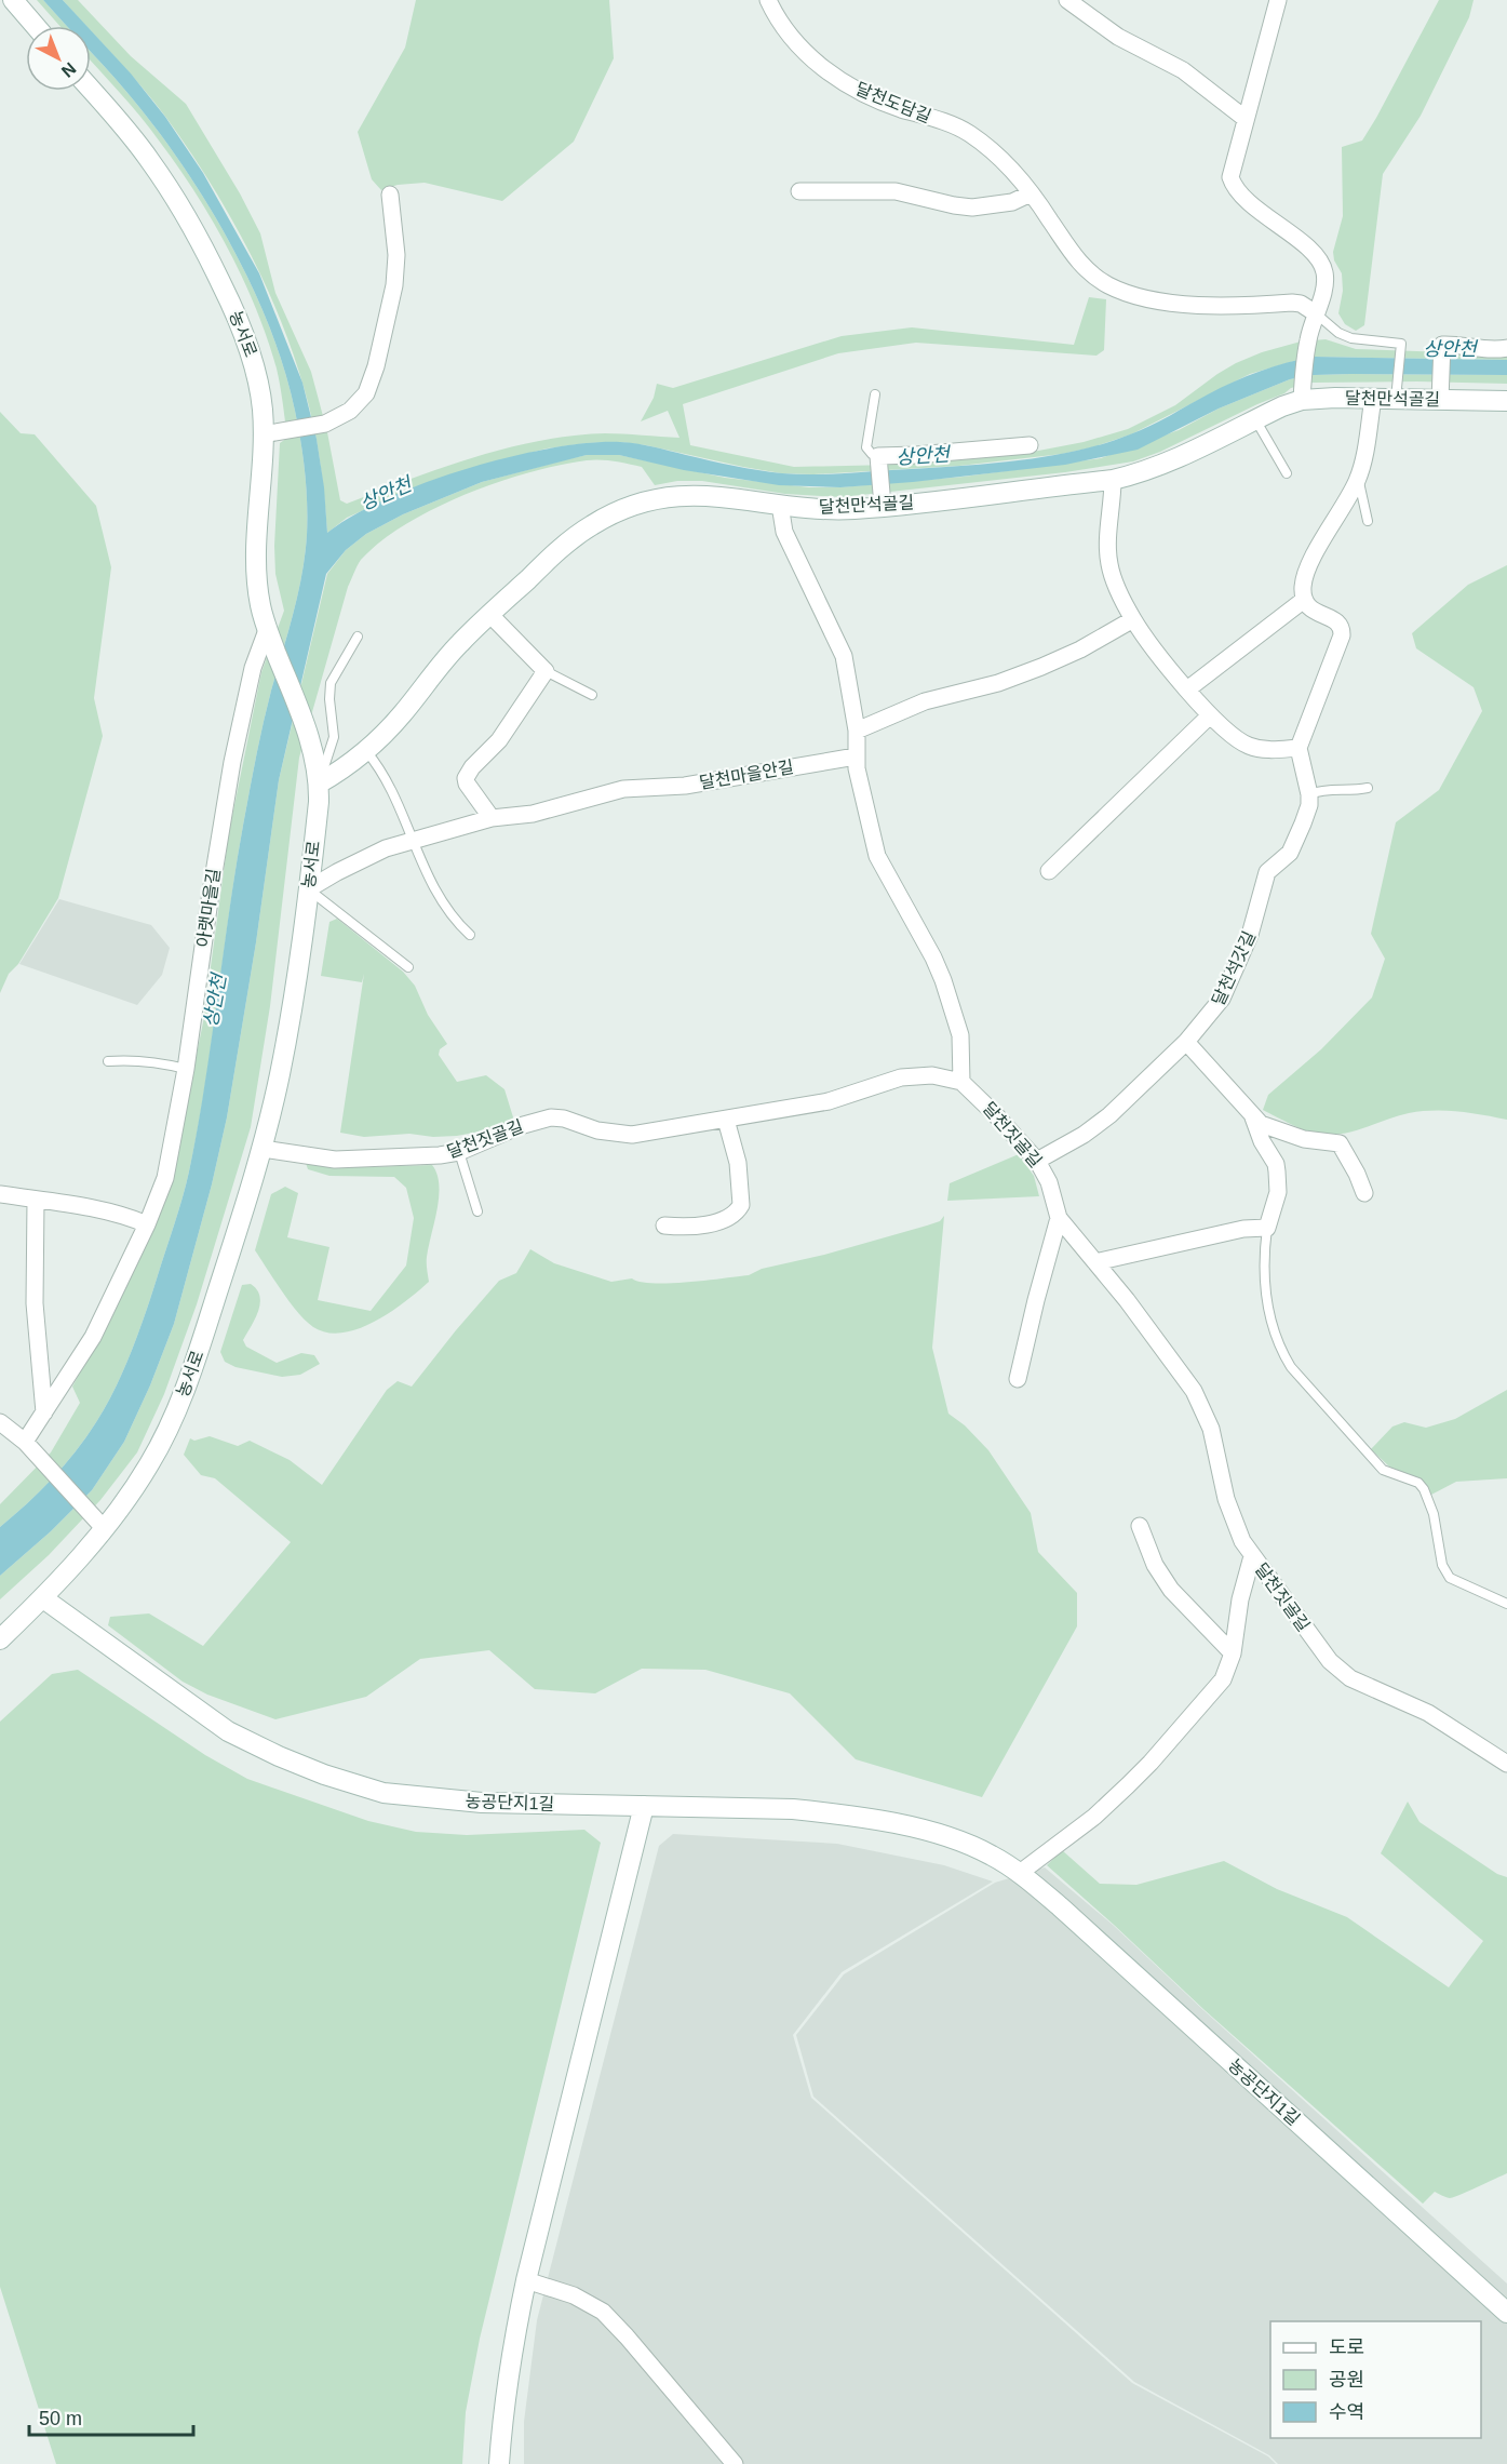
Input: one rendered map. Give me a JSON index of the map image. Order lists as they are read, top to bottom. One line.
{"streets":{"street":["달천도담길","농서로","달천만석골길","달천마을안길","아랫마을길","달천석갓길","달천짓골길","농공단지1길"]},"crossings":[["농서로","달천만석골길"],["농서로","달천마을안길"],["농서로","아랫마을길"],["농서로","달천짓골길"],["농서로","농공단지1길"],["달천석갓길","달천짓골길"]],"water":["상안천"],"legend":["도로","공원","수역"],"scale_bar":"50 m","north":"bottom right"}
